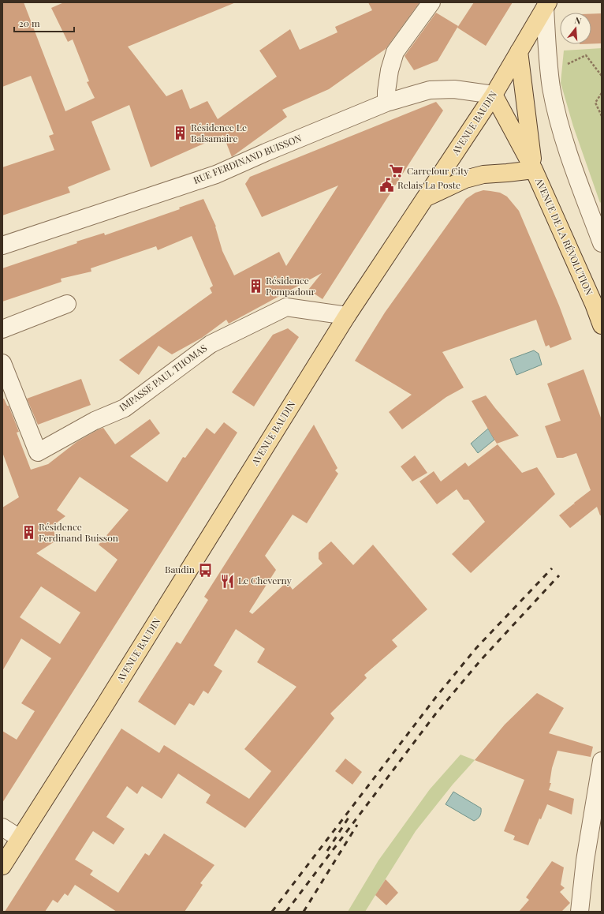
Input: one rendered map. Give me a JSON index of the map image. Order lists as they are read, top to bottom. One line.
{"streets":{"main road":["AVENUE BAUDIN","AVENUE DE LA RÉVOLUTION"],"street":["RUE FERDINAND BUISSON","IMPASSE PAUL THOMAS"]},"crossings":[["AVENUE BAUDIN","RUE FERDINAND BUISSON"],["AVENUE BAUDIN","AVENUE DE LA RÉVOLUTION"],["AVENUE BAUDIN","IMPASSE PAUL THOMAS"],["RUE FERDINAND BUISSON","AVENUE DE LA RÉVOLUTION"]],"places":{"building":["Résidence Le Balsamaire","Résidence Pompadour","Résidence Ferdinand Buisson"],"supermarket":["Carrefour City"],"public building":["Relais La Poste"],"bus stop":["Baudin"],"restaurant":["Le Cheverny"]},"scale_bar":"20 m","north":"top"}
